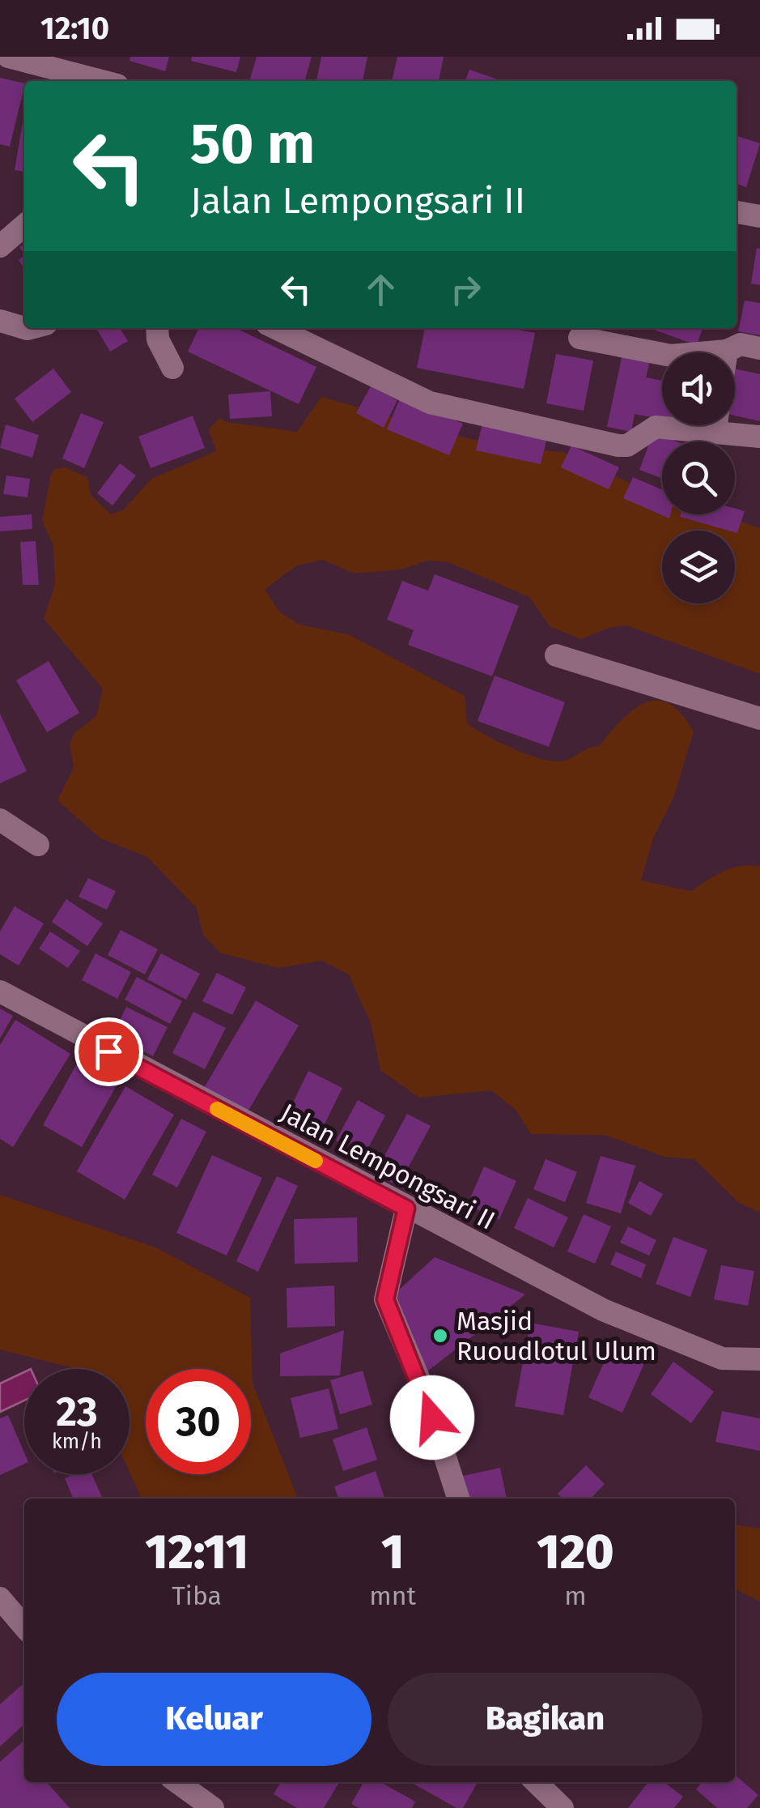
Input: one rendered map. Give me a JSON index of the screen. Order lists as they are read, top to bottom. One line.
{"streets":{"street":["Jalan Lempongsari II"]},"places":["Masjid Ruoudlotul Ulum"],"page":{"status":"12:10","turn":["50 m","Jalan Lempongsari II"],"speed":"23 km/h","limit":"30","eta":["12:11","Tiba","1","mnt","120","m"],"buttons":["Keluar","Bagikan"]}}
